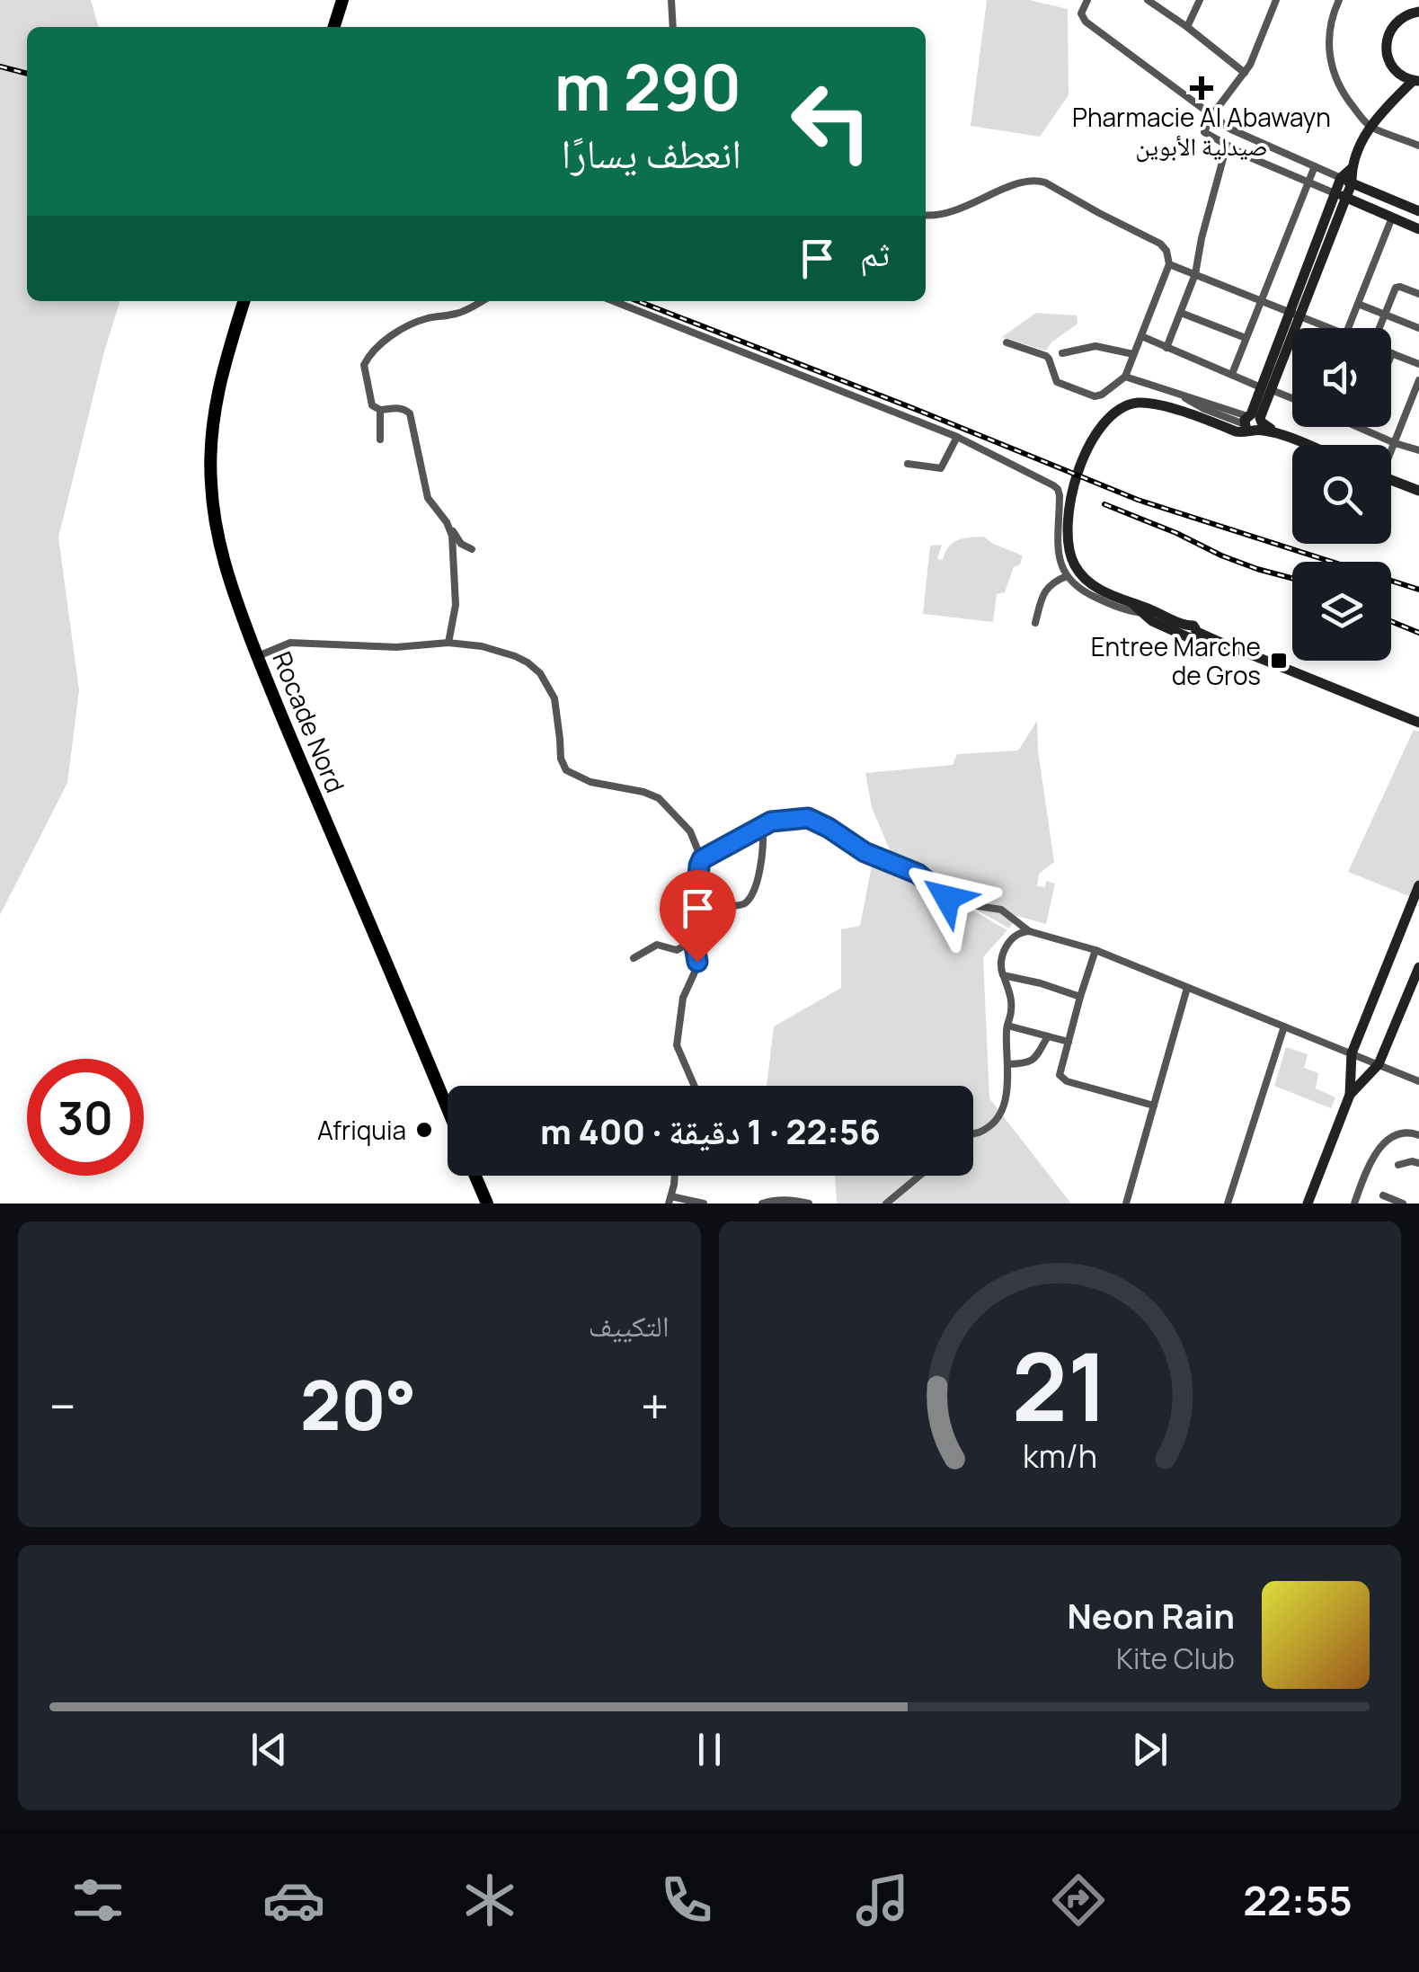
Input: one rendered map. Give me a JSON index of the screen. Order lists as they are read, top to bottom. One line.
{"streets":{"highway":["Rocade Nord"]},"places":{"health":["Pharmacie Al Abawayn صيدلية الأبوين"],"transit":["Entree Marche de Gros"],"other":["Afriquia"]},"page":{"turn":["290 m","انعطف يسارًا"],"then":"ثم","limit":"30","trip":"22:56 · 1 دقيقة · 400 m","tile":"التكييف","heat":["−","20°","+"],"song":["Neon Rain","Kite Club"],"tabs":"22:55","gauge":["21","km/h"]}}
